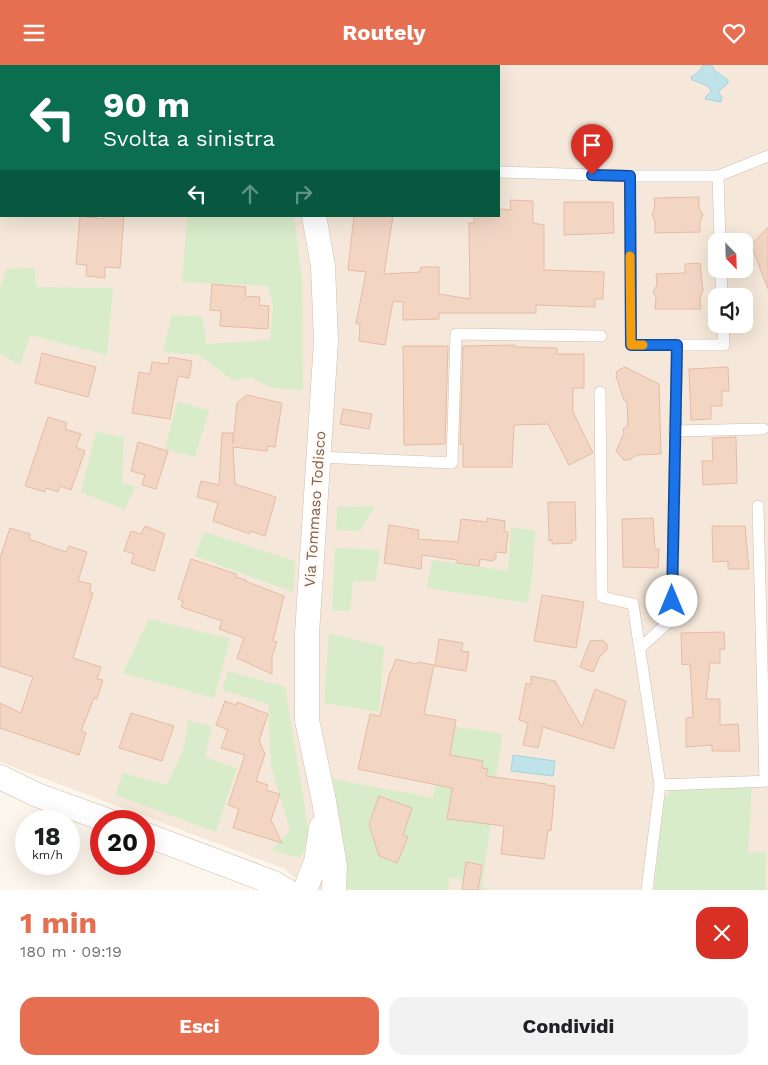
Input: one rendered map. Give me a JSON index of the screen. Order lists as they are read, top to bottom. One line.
{"streets":{"street":["Via Tommaso Todisco"]},"north":"bottom right","page":{"header":"Routely","turn":["90 m","Svolta a sinistra"],"speed":"18 km/h","limit":"20","heading":["1 min","180 m · 09:19"],"buttons":["Esci","Condividi"]}}
